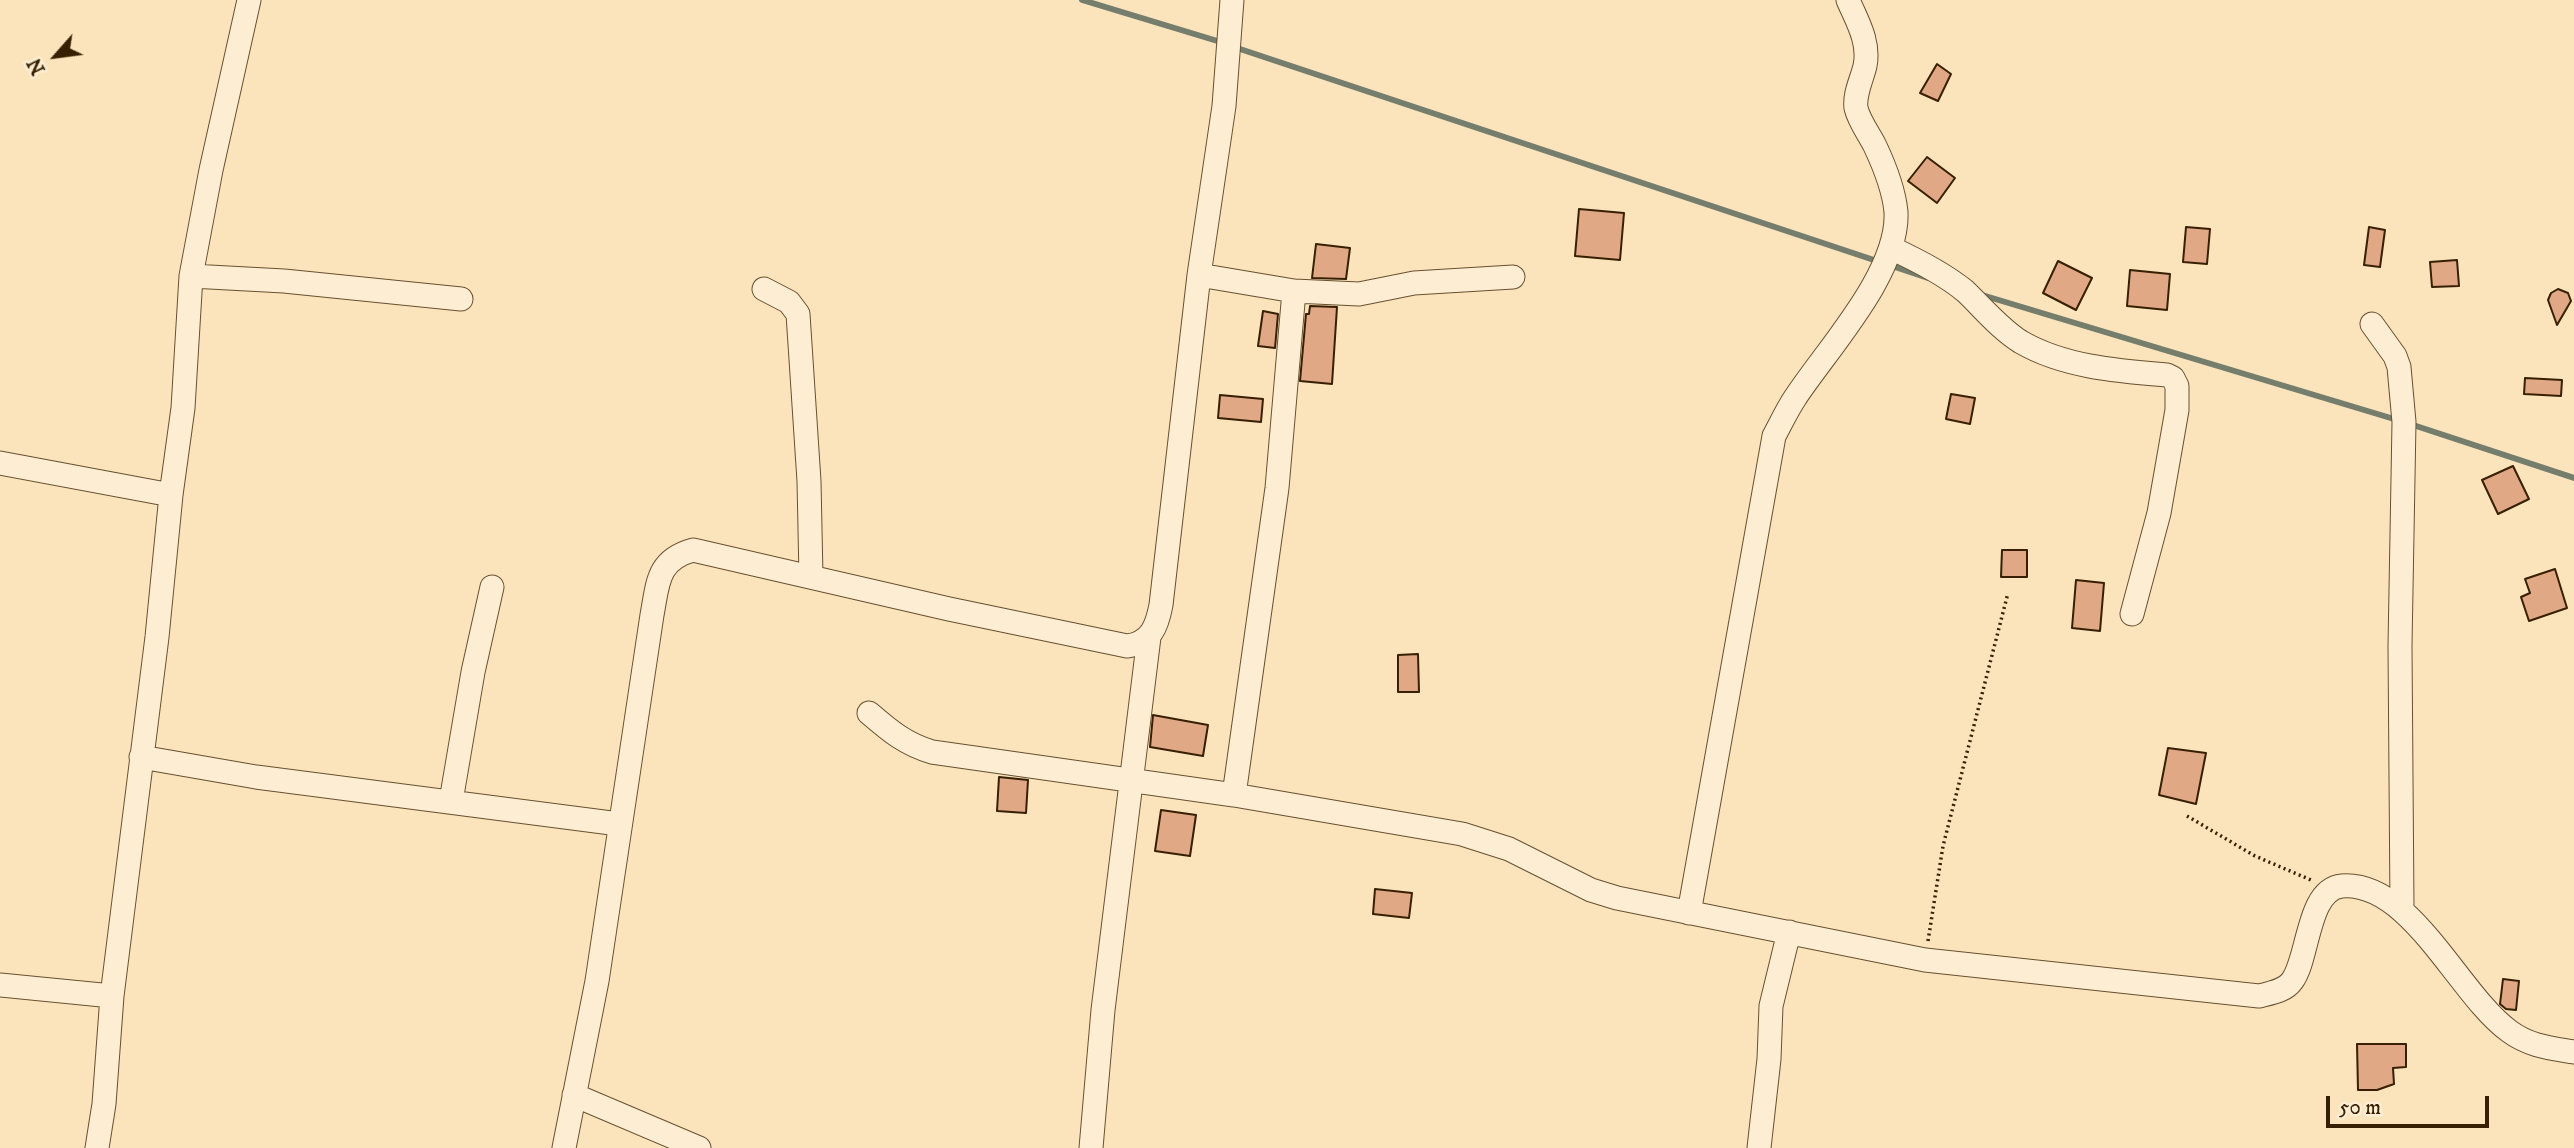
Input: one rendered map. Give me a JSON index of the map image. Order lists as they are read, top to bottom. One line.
{"scale_bar":"50 m","north":"bottom left"}
